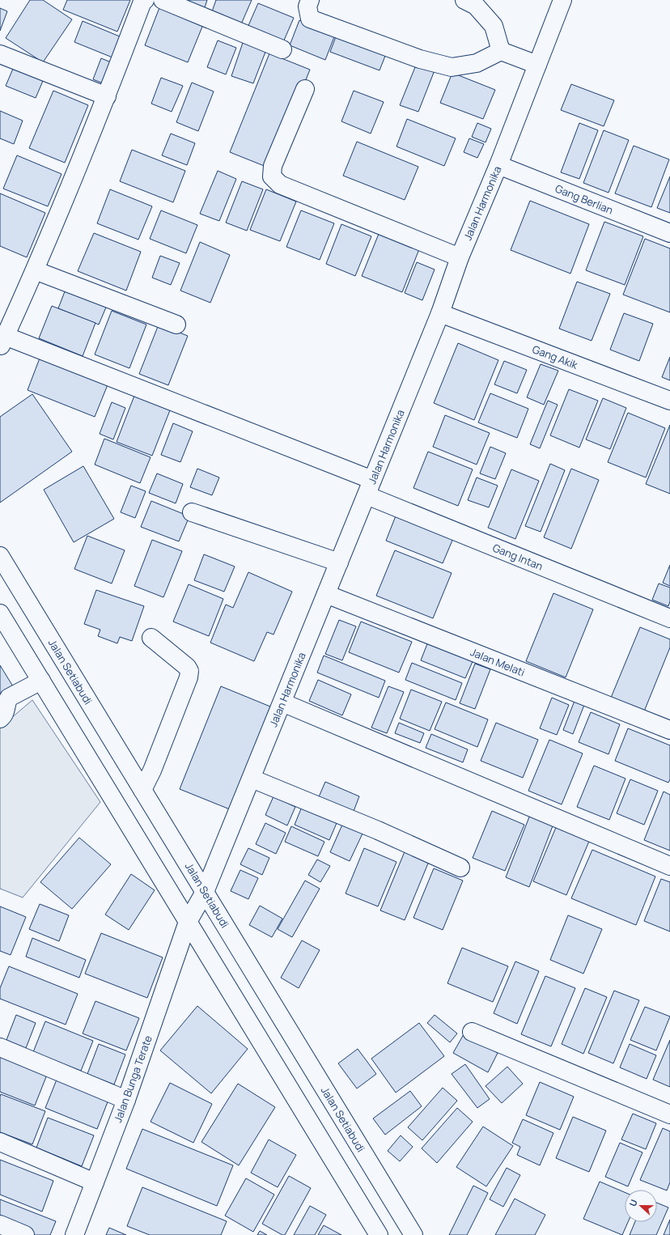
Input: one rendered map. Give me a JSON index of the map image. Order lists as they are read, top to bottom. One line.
{"streets":{"street":["Gang Berlian","Jalan Harmonika","Gang Akik","Gang Intan","Jalan Melati","Jalan Setiabudi","Jalan Bunga Terate"]},"crossings":[["Gang Berlian","Jalan Harmonika"],["Jalan Harmonika","Gang Akik"],["Jalan Harmonika","Gang Intan"],["Jalan Harmonika","Jalan Melati"],["Jalan Harmonika","Jalan Setiabudi"],["Jalan Harmonika","Jalan Bunga Terate"],["Jalan Setiabudi","Jalan Bunga Terate"]],"north":"left"}
